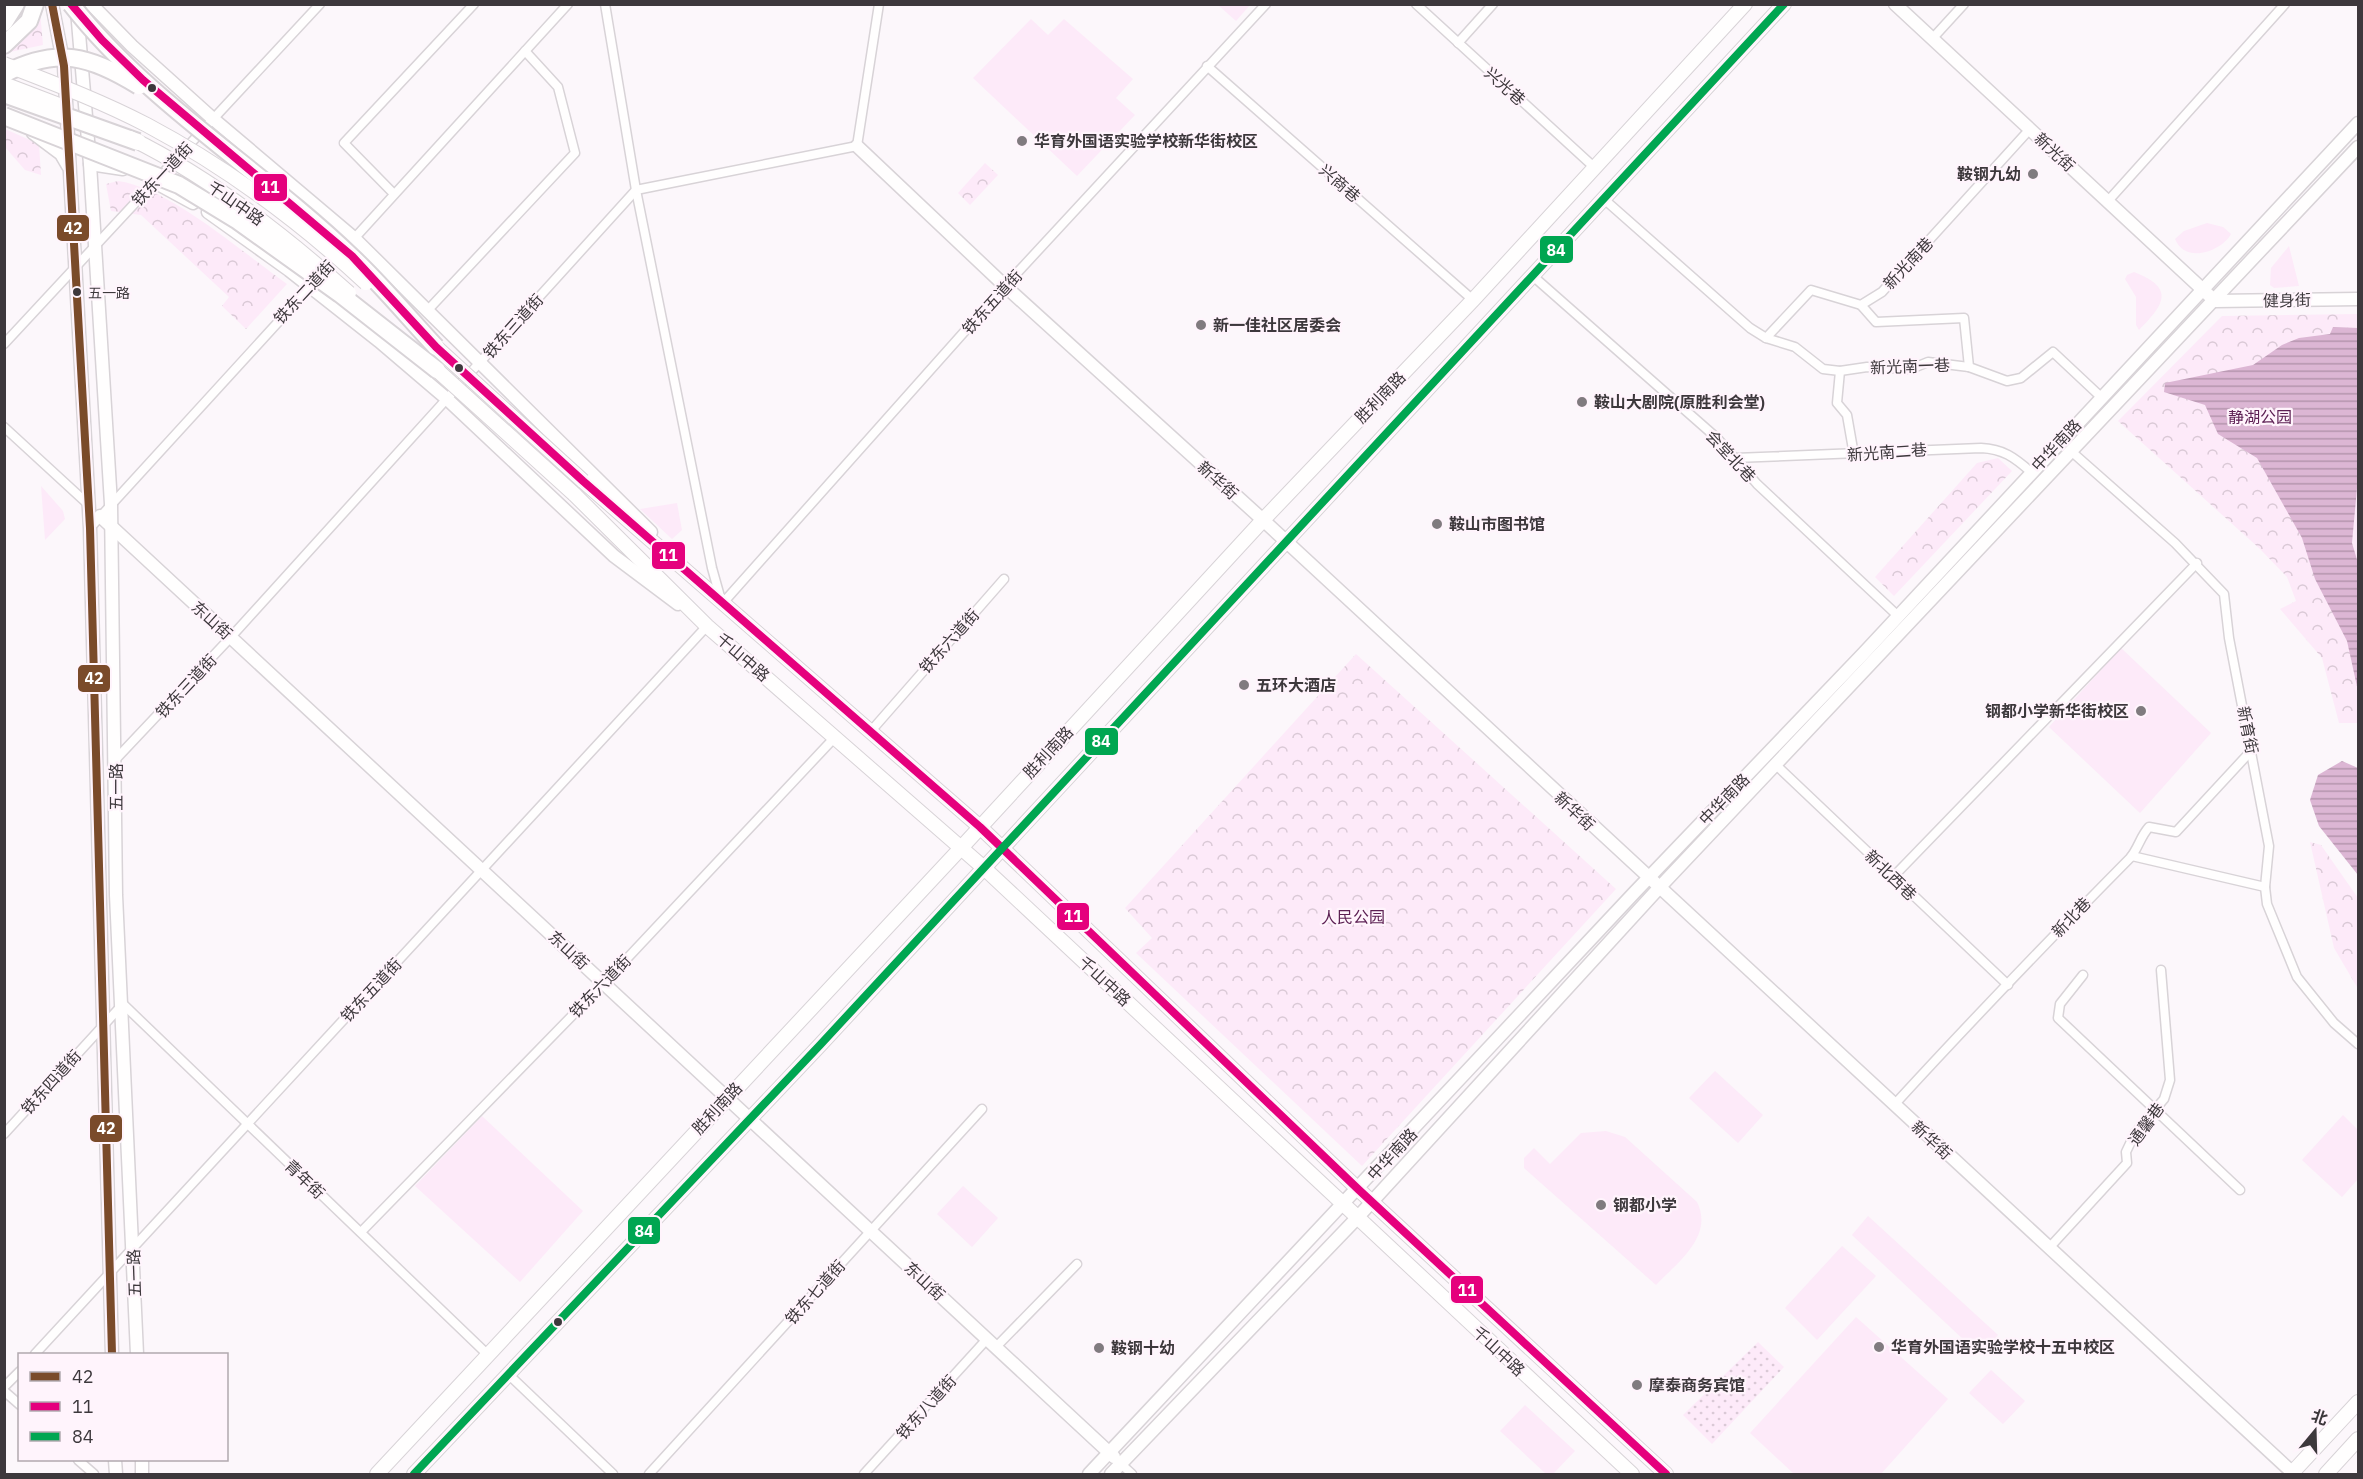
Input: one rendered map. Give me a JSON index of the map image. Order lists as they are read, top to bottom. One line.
{"streets":{"main road":["新光街","千山中路","健身街","胜利南路","中华南路","新华街","东山街","五一路"],"street":["兴光巷","铁东一道街","兴商巷","新光南巷","铁东二道街","铁东五道街","铁东三道街","新光南一巷","新光南二巷","会堂北巷","铁东六道街","新育街","新北西巷","新北巷","铁东四道街","通馨巷","青年街","铁东七道街","铁东八道街"]},"crossings":[["兴光巷","胜利南路"],["新光街","新光南巷"],["新光街","健身街"],["新光街","中华南路"],["铁东一道街","五一路"],["兴商巷","铁东五道街"],["兴商巷","胜利南路"],["千山中路","铁东五道街"],["千山中路","胜利南路"],["千山中路","中华南路"],["千山中路","铁东六道街"],["铁东二道街","东山街"],["铁东二道街","五一路"],["铁东五道街","新华街"],["铁东五道街","东山街"],["铁东五道街","五一路"],["铁东五道街","青年街"],["铁东三道街","东山街"],["铁东三道街","五一路"],["新光南一巷","胜利南路"],["新光南一巷","中华南路"],["胜利南路","会堂北巷"],["胜利南路","新华街"],["胜利南路","东山街"],["胜利南路","青年街"],["中华南路","新光南二巷"],["中华南路","会堂北巷"],["中华南路","新华街"],["中华南路","东山街"],["新光南二巷","会堂北巷"],["新华街","新北巷"],["新华街","通馨巷"],["东山街","铁东六道街"],["东山街","五一路"],["东山街","铁东七道街"],["东山街","铁东八道街"],["铁东六道街","青年街"],["新育街","新北巷"],["五一路","铁东四道街"],["五一路","青年街"],["新北西巷","新北巷"],["铁东四道街","青年街"]],"parks":["静湖公园","人民公园"],"places":["华育外国语实验学校新华街校区","鞍钢九幼","五一路","新一佳社区居委会","鞍山大剧院(原胜利会堂)","鞍山市图书馆","五环大酒店","钢都小学新华街校区","钢都小学","华育外国语实验学校十五中校区","鞍钢十幼","摩泰商务宾馆"],"lines":["transit line 42","transit line 11","transit line 84"],"legend":["42","11","84"],"north":"top"}
